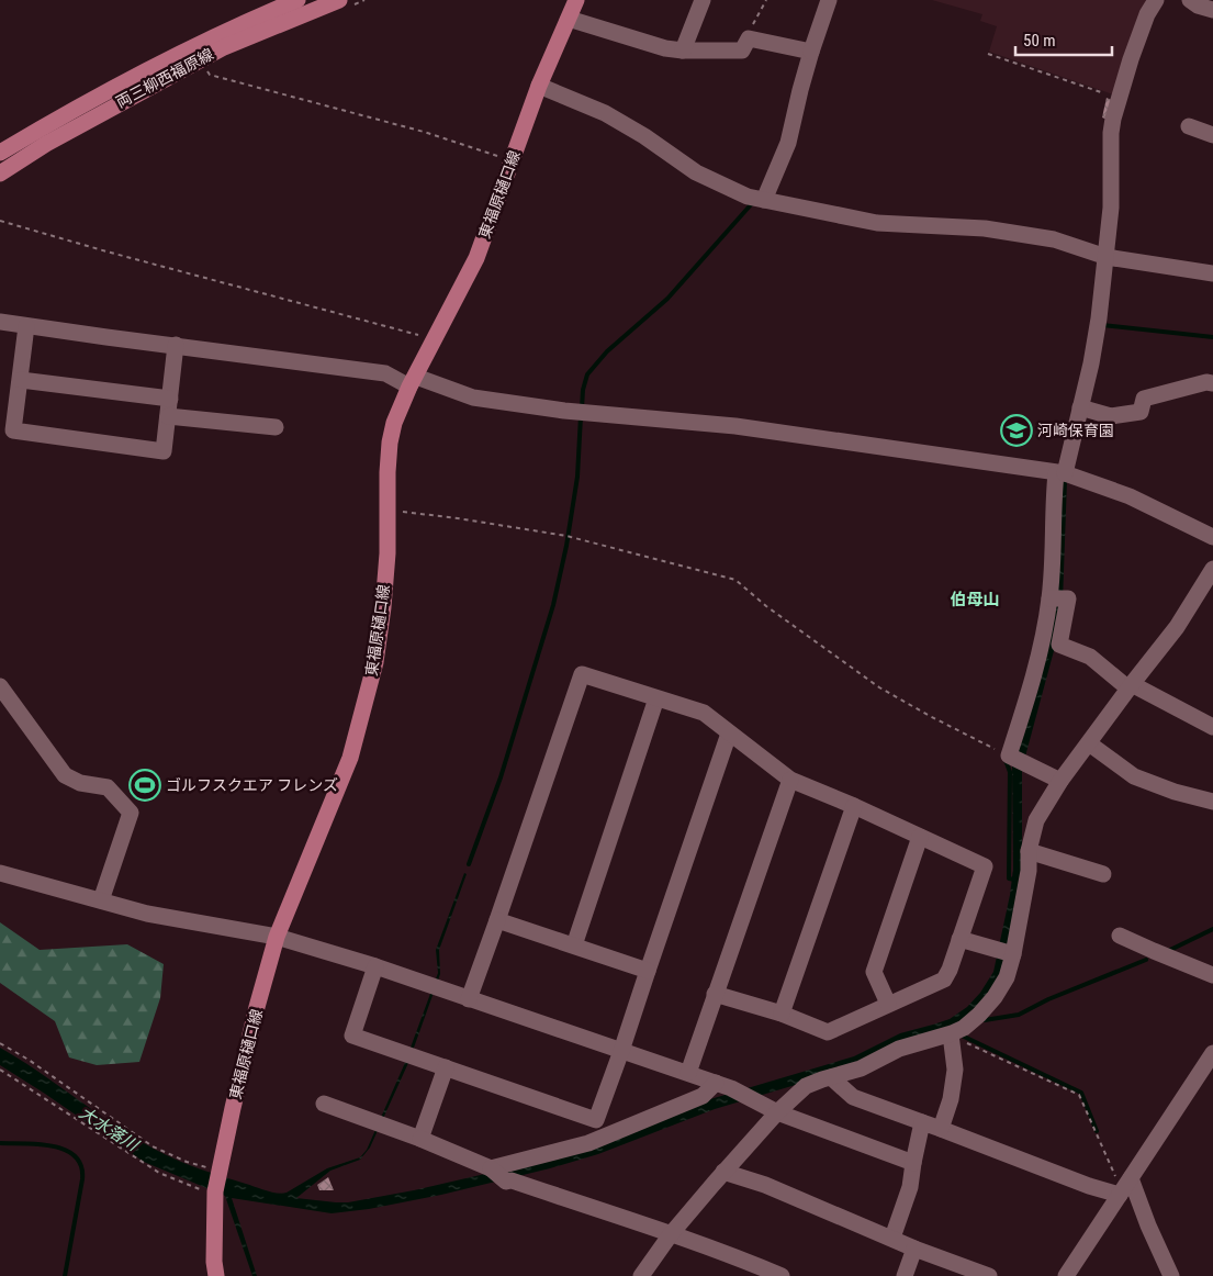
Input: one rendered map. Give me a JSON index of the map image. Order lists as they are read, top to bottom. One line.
{"streets":{"main road":["両三柳西福原線","東福原樋口線"]},"districts":["伯母山"],"water":["大水落川"],"places":{"school or university":["河崎保育園"],"sports":["ゴルフスクエア フレンズ"]},"scale_bar":"50 m"}
